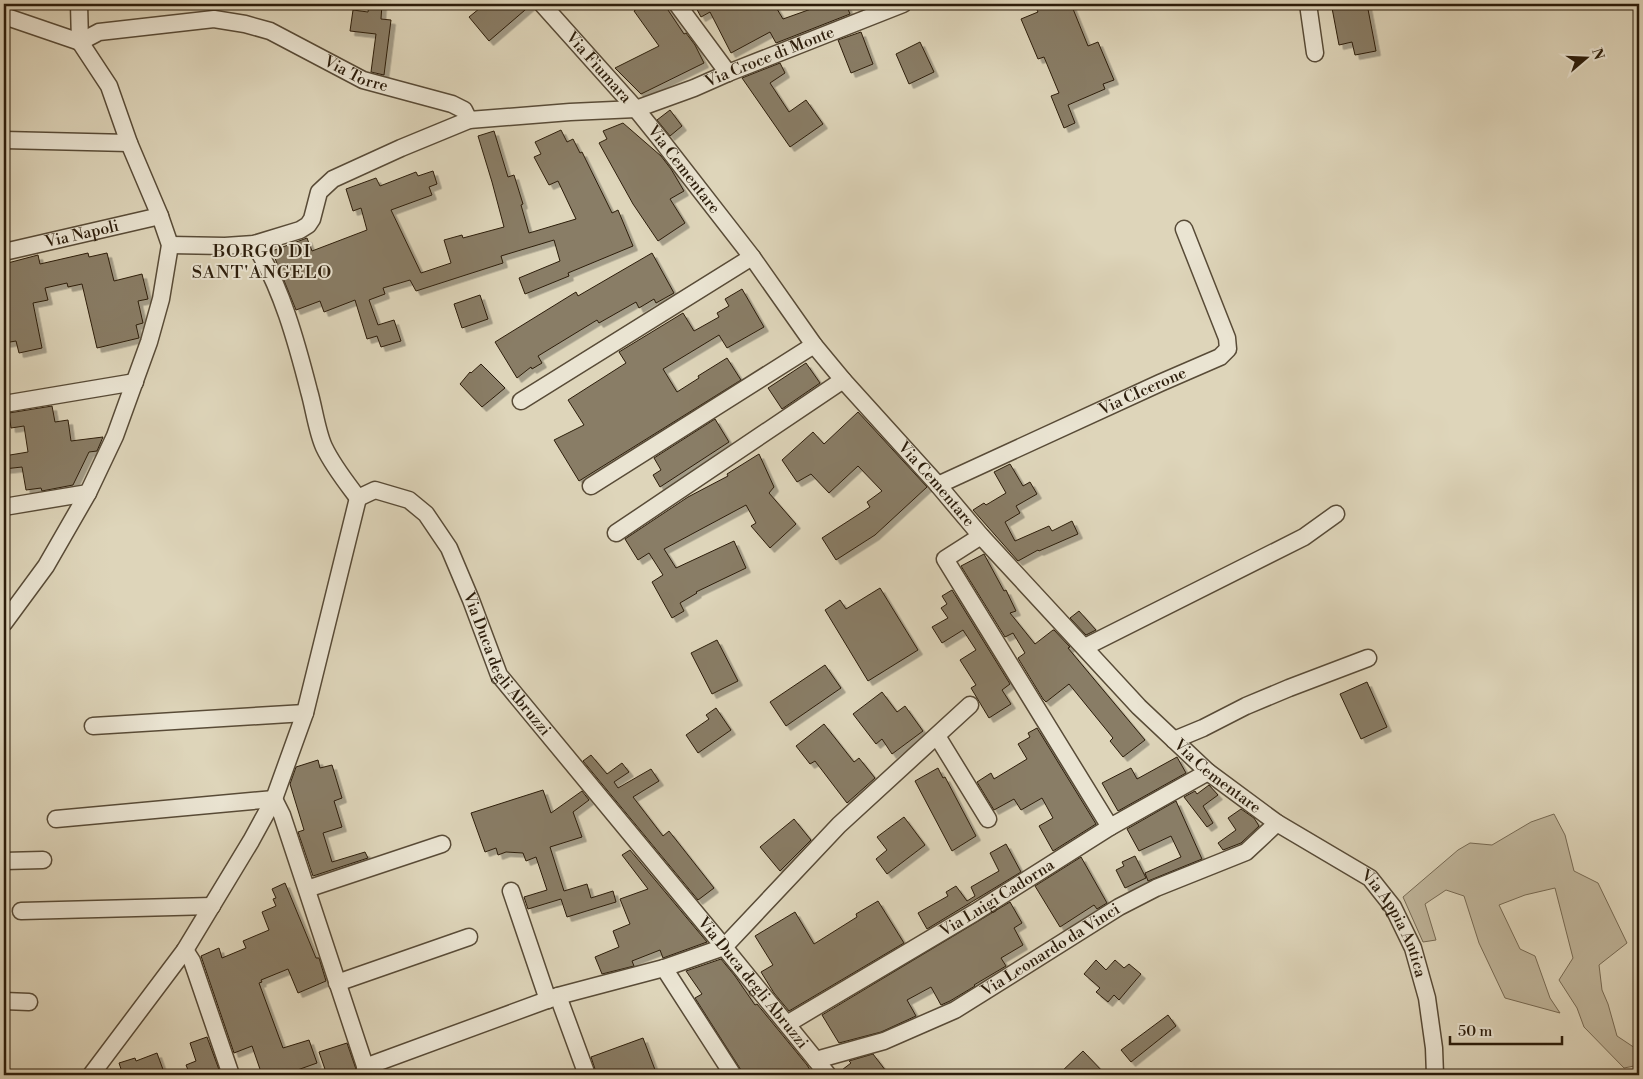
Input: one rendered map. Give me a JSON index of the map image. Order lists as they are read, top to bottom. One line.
{"streets":{"street":["Via Croce di Monte","Via Fiumara","Via Torre","Via Cementare","Via Napoli","Via CIcerone","Via Duca degli Abruzzi","Via Luigi Cadorna","Via Appia Antica","Via Leonardo da Vinci"]},"crossings":[["Via Croce di Monte","Via Fiumara"],["Via Croce di Monte","Via Cementare"],["Via Fiumara","Via Cementare"],["Via Cementare","Via CIcerone"],["Via Cementare","Via Luigi Cadorna"],["Via Cementare","Via Appia Antica"],["Via Cementare","Via Leonardo da Vinci"],["Via Duca degli Abruzzi","Via Luigi Cadorna"],["Via Duca degli Abruzzi","Via Leonardo da Vinci"],["Via Appia Antica","Via Leonardo da Vinci"]],"districts":["BORGO DI SANT'ANGELO"],"scale_bar":"50 m","north":"right"}
